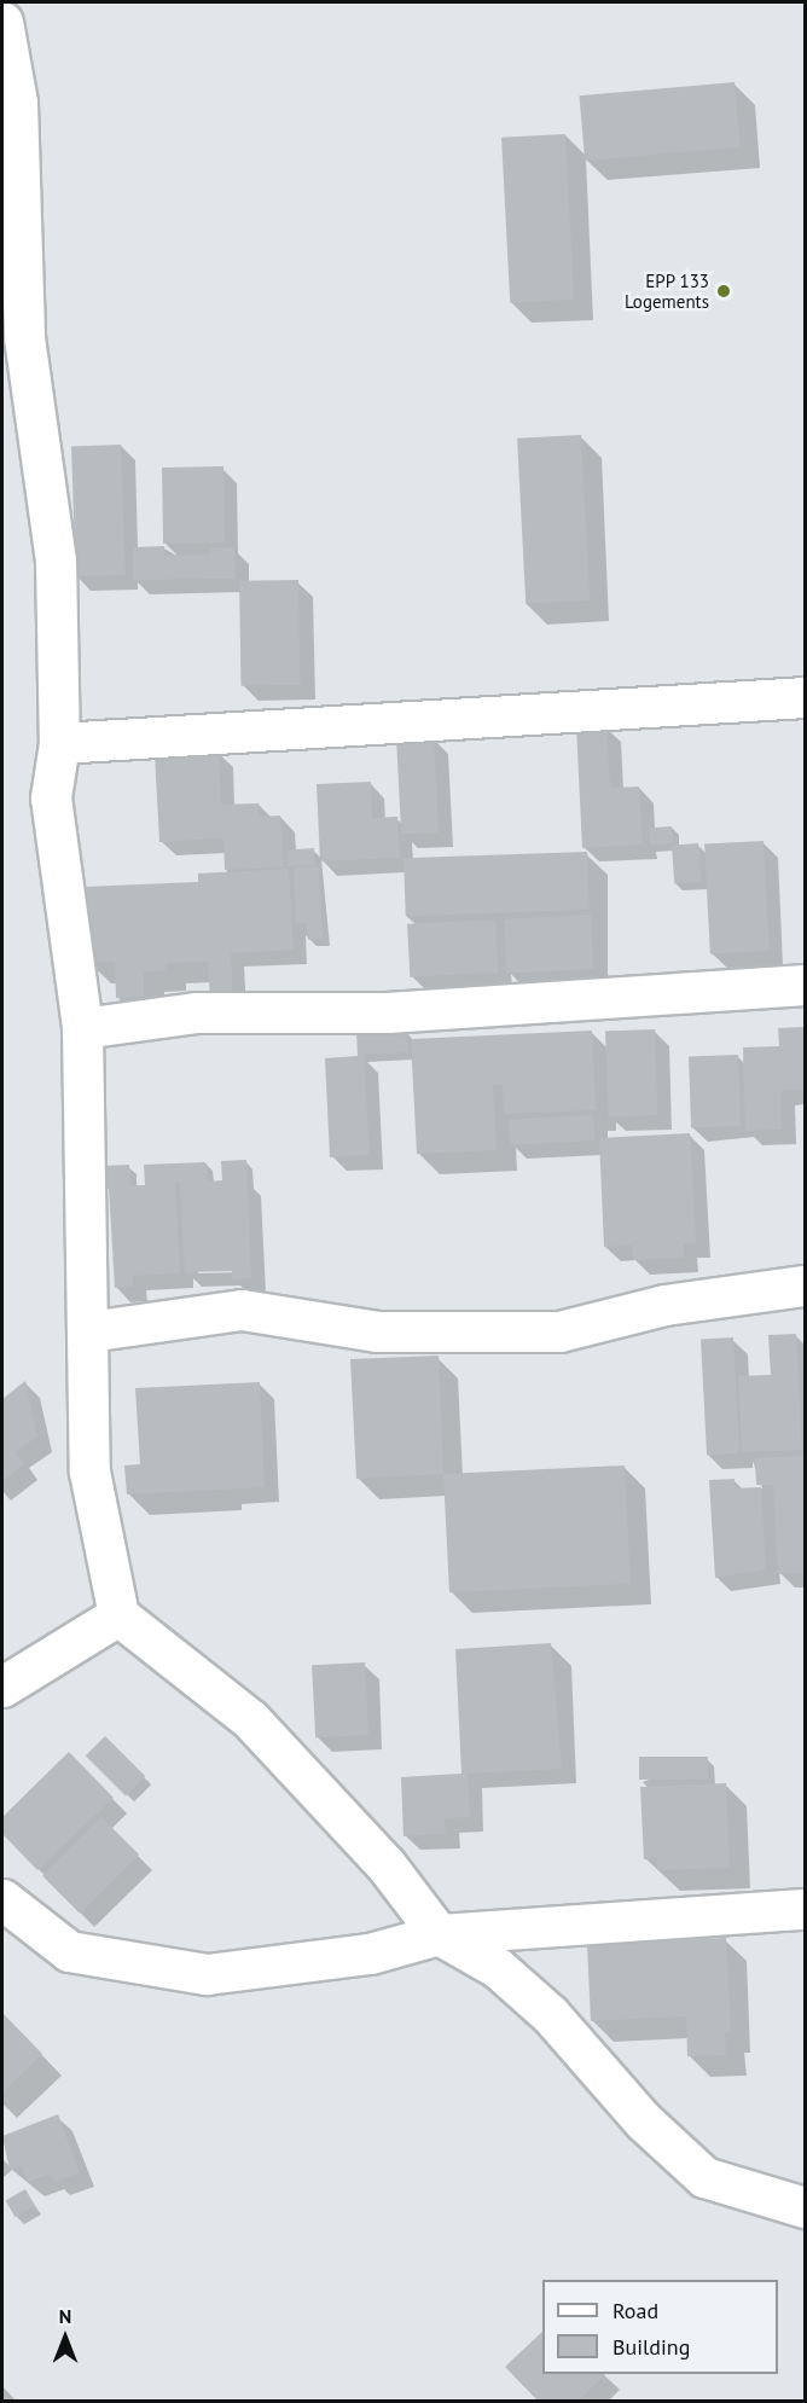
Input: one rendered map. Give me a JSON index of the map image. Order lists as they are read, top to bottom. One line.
{"places":["EPP 133 Logements"],"legend":["Road","Building"],"north":"top"}
